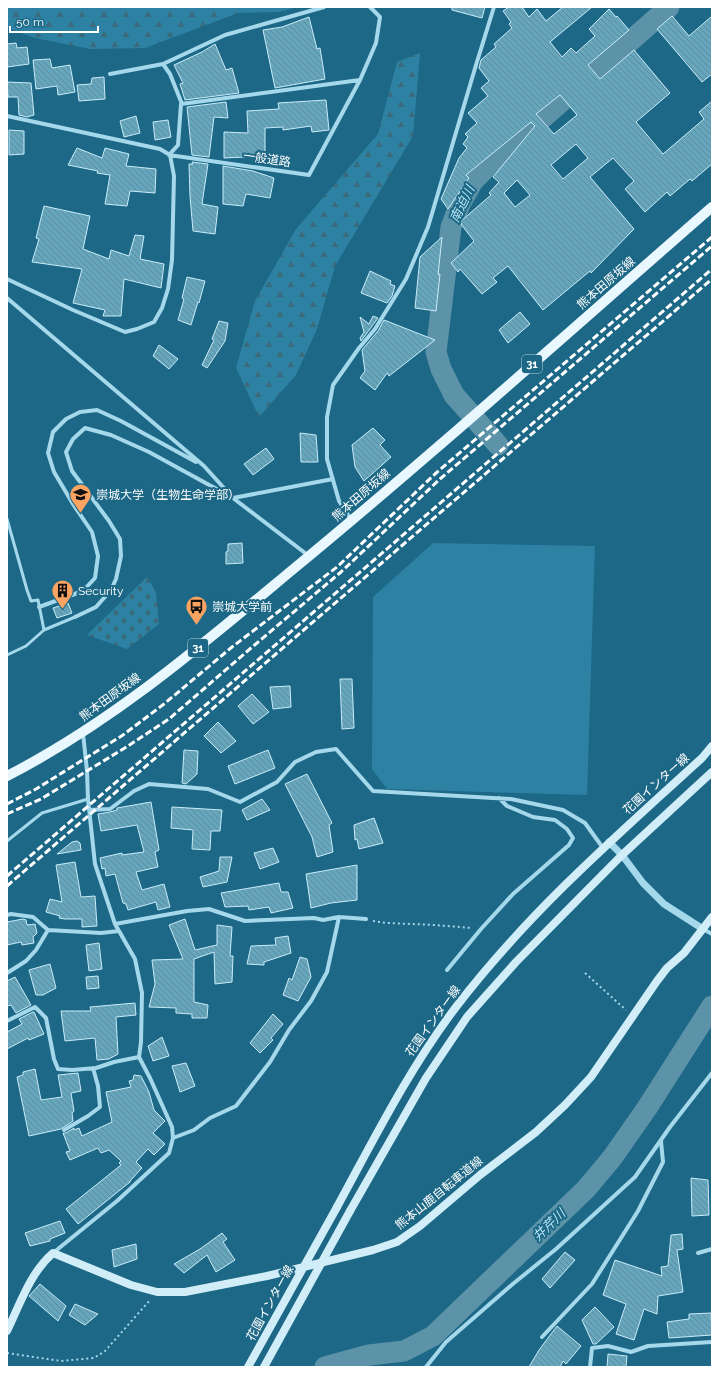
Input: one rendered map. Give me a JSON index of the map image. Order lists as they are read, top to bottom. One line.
{"streets":{"main road":["熊本田原坂線","31","花園インター線","熊本山鹿自転車道線"],"street":["一般道路"]},"water":["南迫川","井芹川"],"places":{"school or university":["崇城大学（生物生命学部）"],"building":["Security"],"bus stop":["崇城大学前"]},"scale_bar":"50 m"}
